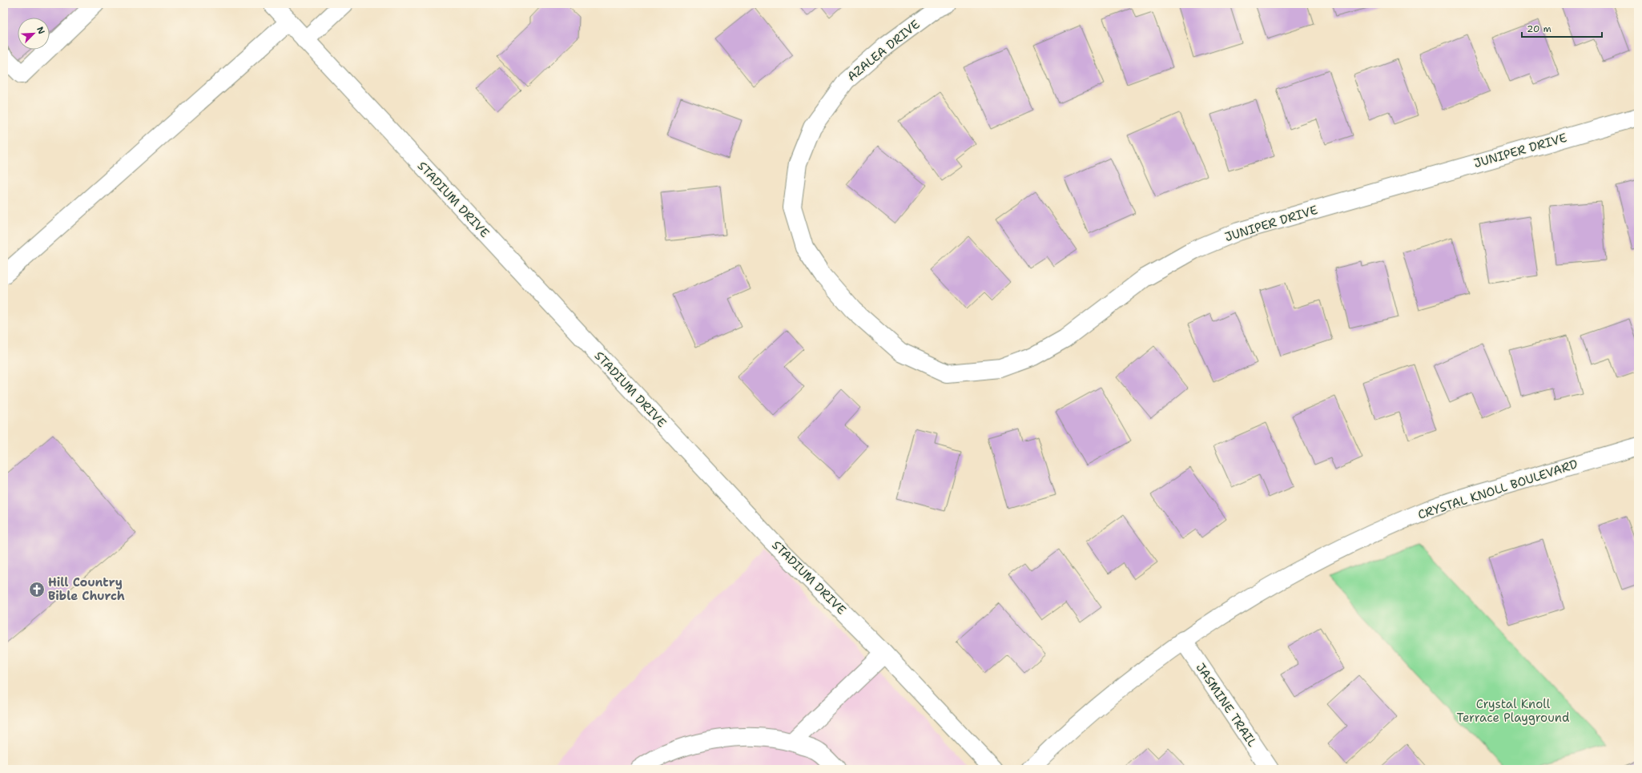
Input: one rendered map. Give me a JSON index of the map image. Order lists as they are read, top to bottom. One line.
{"streets":{"street":["AZALEA DRIVE","JUNIPER DRIVE","STADIUM DRIVE","CRYSTAL KNOLL BOULEVARD","JASMINE TRAIL"]},"crossings":[["AZALEA DRIVE","JUNIPER DRIVE"],["CRYSTAL KNOLL BOULEVARD","JASMINE TRAIL"]],"parks":["Crystal Knoll Terrace Playground"],"places":{"church":["Hill Country Bible Church"]},"scale_bar":"20 m","north":"top right"}
